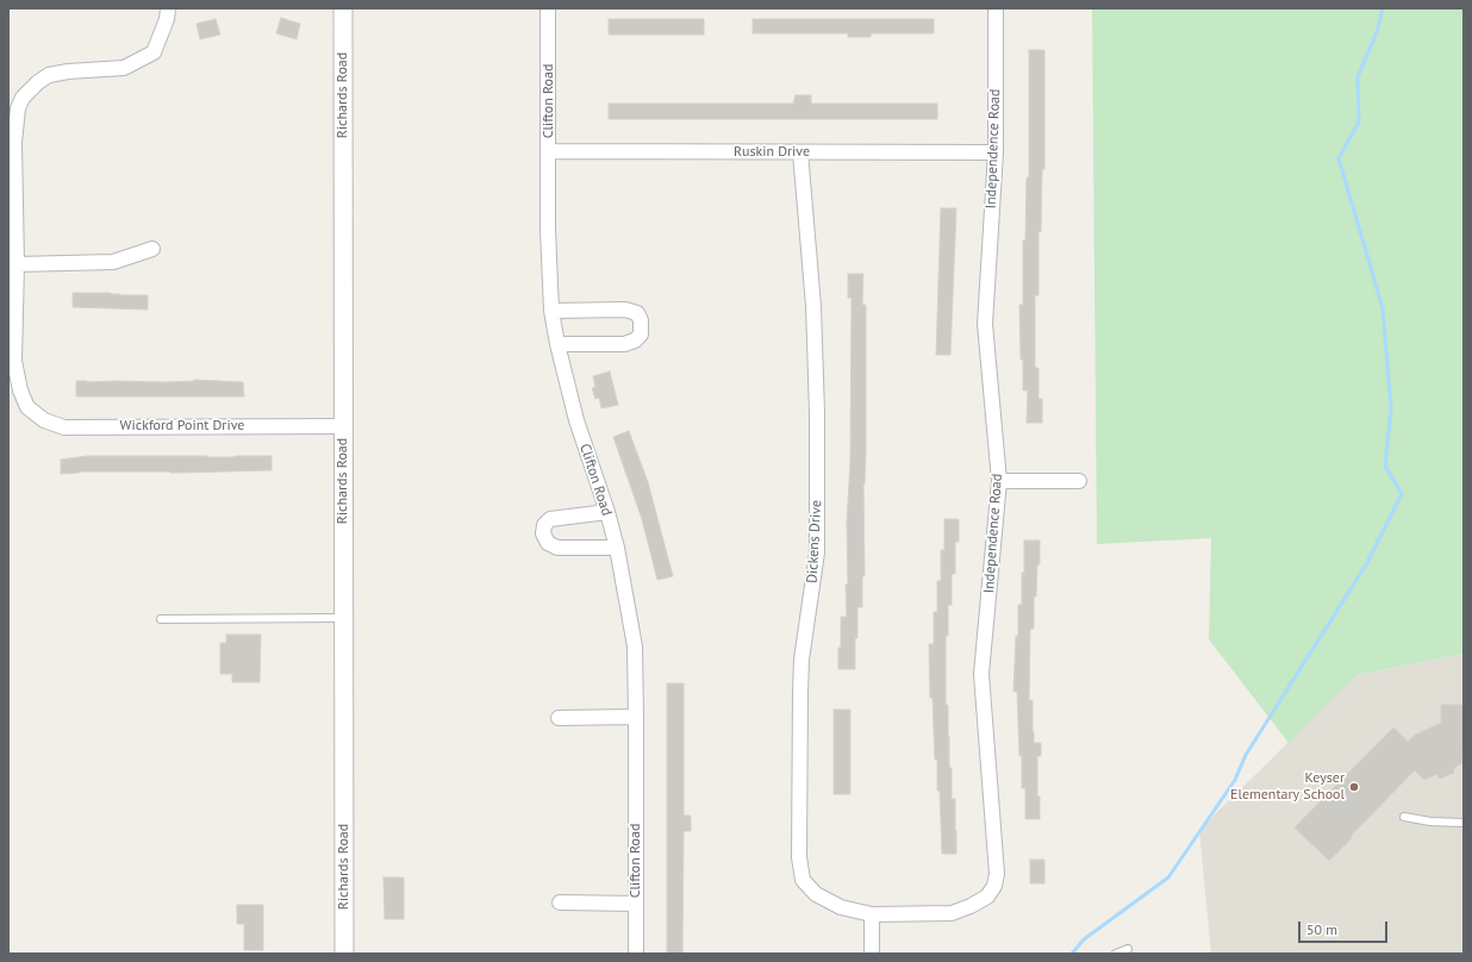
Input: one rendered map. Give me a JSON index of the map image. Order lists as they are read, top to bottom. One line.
{"streets":{"street":["Richards Road","Clifton Road","Independence Road","Ruskin Drive","Wickford Point Drive","Dickens Drive"]},"crossings":[["Richards Road","Wickford Point Drive"],["Clifton Road","Ruskin Drive"],["Independence Road","Ruskin Drive"],["Independence Road","Dickens Drive"],["Ruskin Drive","Dickens Drive"]],"places":["Keyser Elementary School"],"scale_bar":"50 m"}
